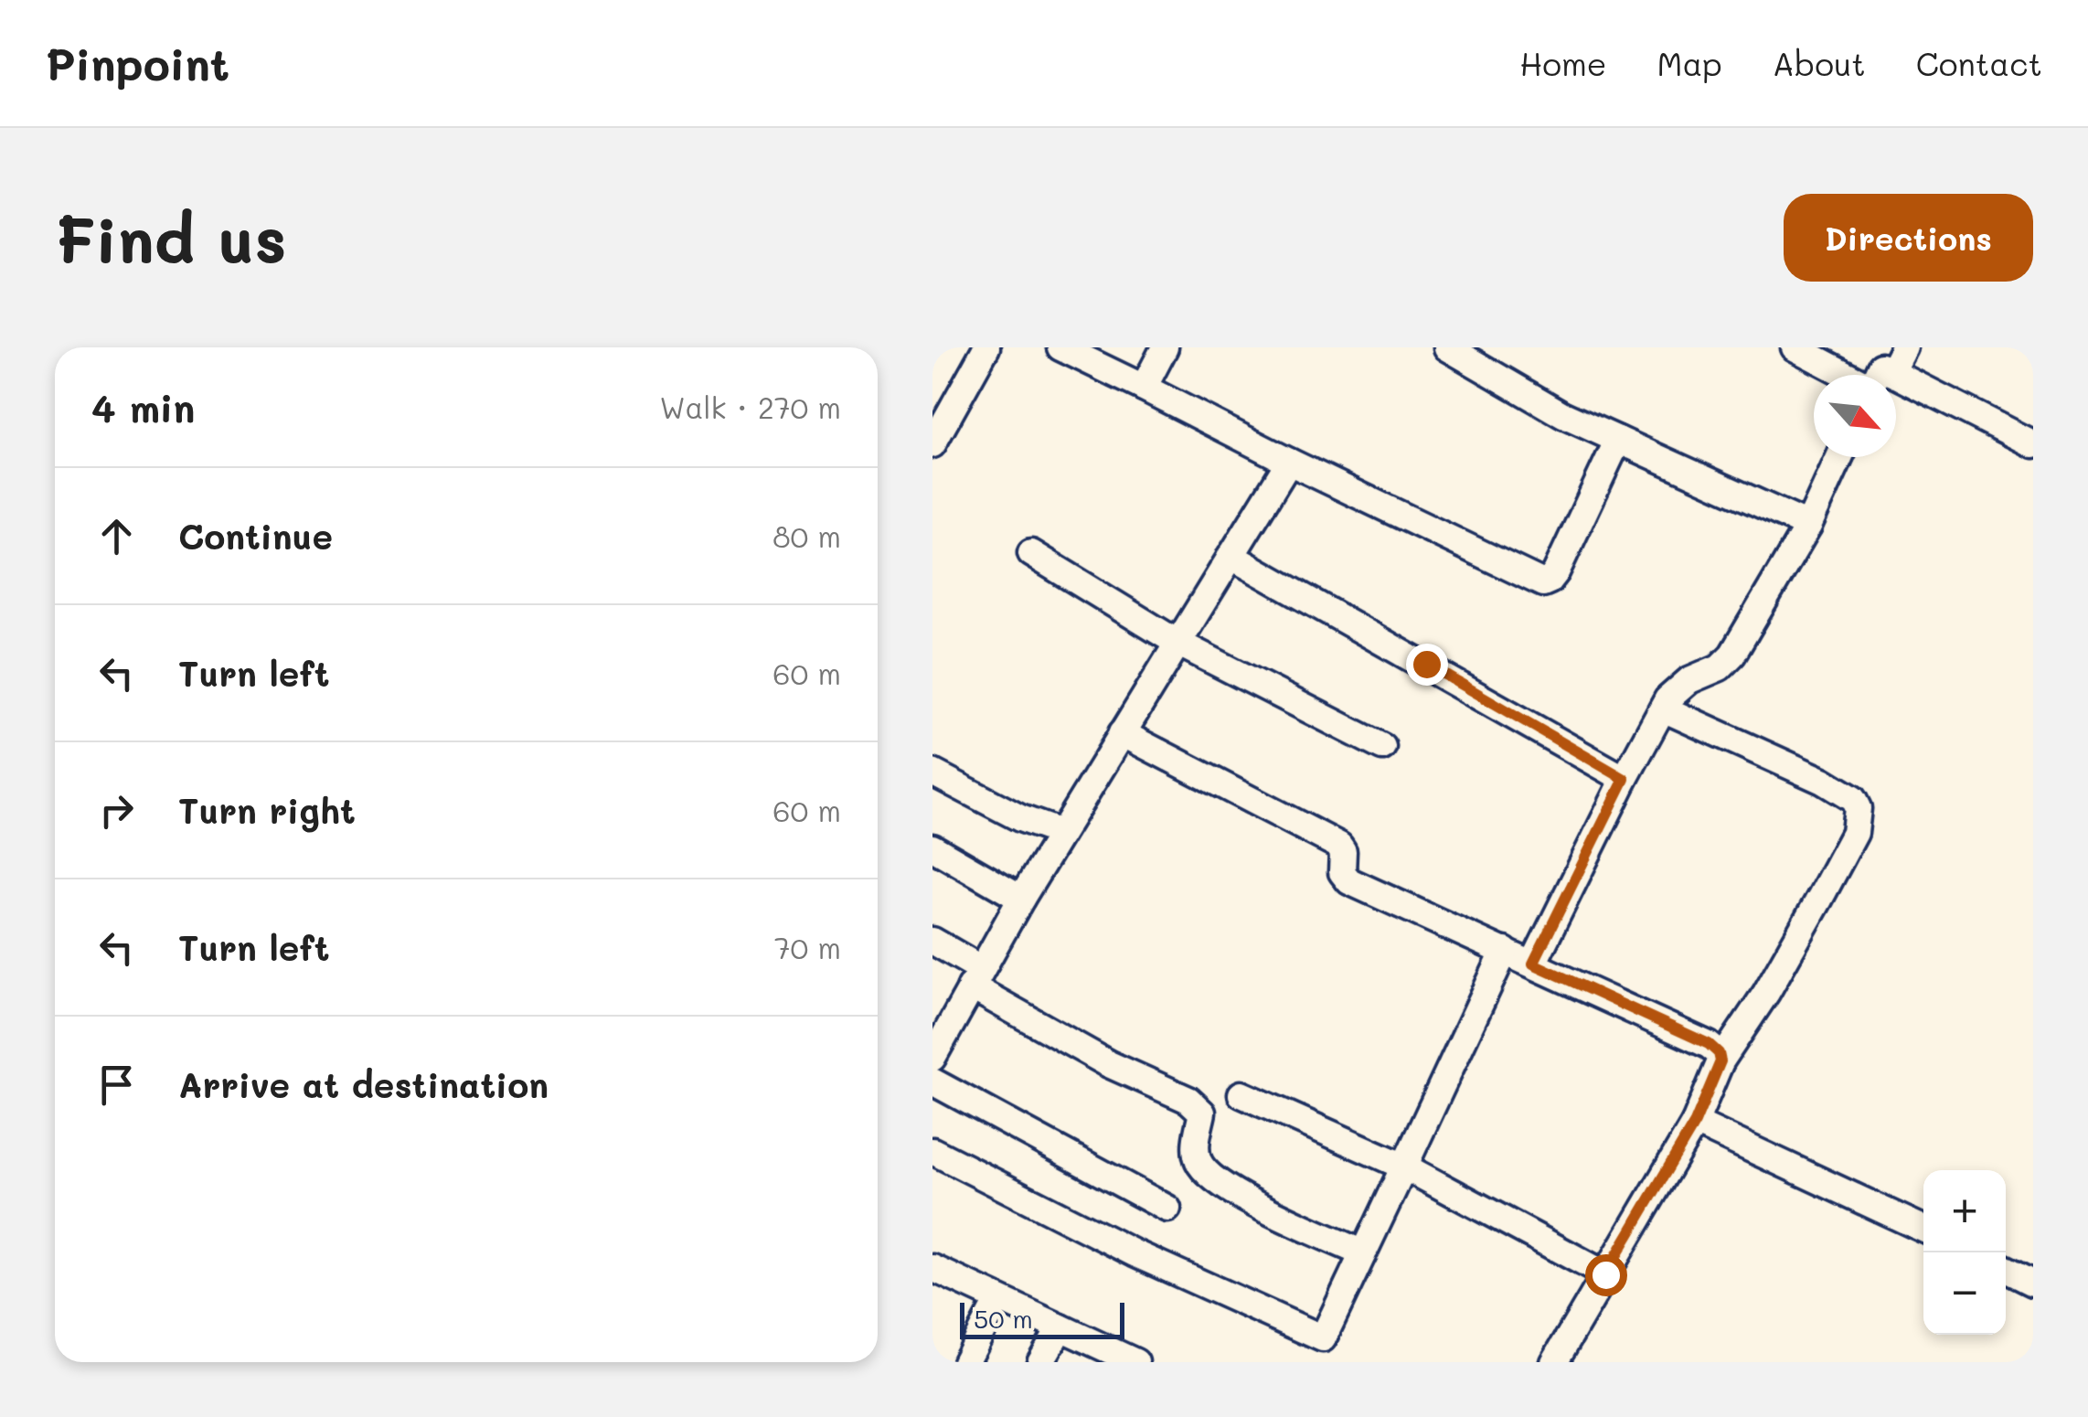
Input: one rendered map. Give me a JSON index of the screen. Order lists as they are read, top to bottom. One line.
{"scale_bar":"50 m","north":"bottom right","page":{"header":"Pinpoint","nav":["Home","Map","About","Contact"],"buttons":"Directions","title":"Find us","heading":["4 min","Walk · 270 m"],"list":[["Continue","80 m"],["Turn left","60 m"],["Turn right","60 m"],["Turn left","70 m"],"Arrive at destination"],"map_buttons":["+","−"],"scale":"50 m"}}
